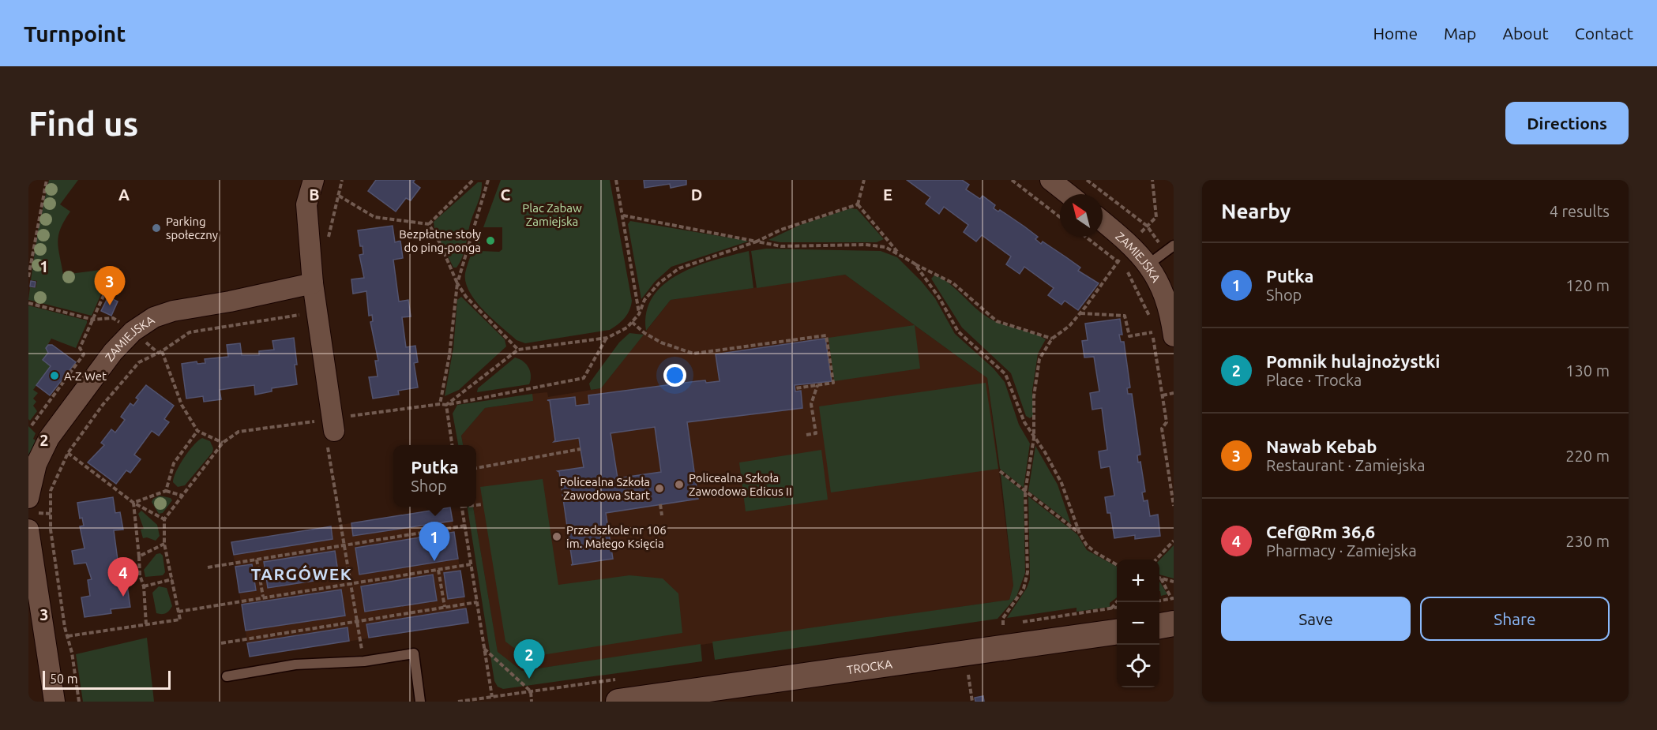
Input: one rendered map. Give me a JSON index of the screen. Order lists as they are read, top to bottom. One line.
{"streets":{"street":["ZAMIEJSKA","TROCKA"]},"districts":["TARGÓWEK"],"parks":["Plac Zabaw Zamiejska"],"places":["Parking społeczny","Bezpłatne stoły do ping-ponga","A-Z Wet","Policealna Szkoła Zawodowa Edicus II","Policealna Szkoła Zawodowa Start","Przedszkole nr 106 im. Małego Księcia"],"scale_bar":"50 m","north":"top left","page":{"header":"Turnpoint","nav":["Home","Map","About","Contact"],"buttons":["Directions",["Save","Share"]],"title":"Find us","heading":["Nearby","4 results"],"list":[{"mark":"1","name":"Putka","note":"Shop","value":"120 m"},{"mark":"2","name":"Pomnik hulajnożystki","note":"Place · Trocka","value":"130 m"},{"mark":"3","name":"Nawab Kebab","note":"Restaurant · Zamiejska","value":"220 m"},{"mark":"4","name":"Cef@Rm 36,6","note":"Pharmacy · Zamiejska","value":"230 m"}],"pins":["3","1","4","2"],"popup":["Putka","Shop"],"map_buttons":["+","−"],"scale":"50 m"},"grid":{"columns":["A","B","C","D","E"],"rows":["1","2","3"]}}
